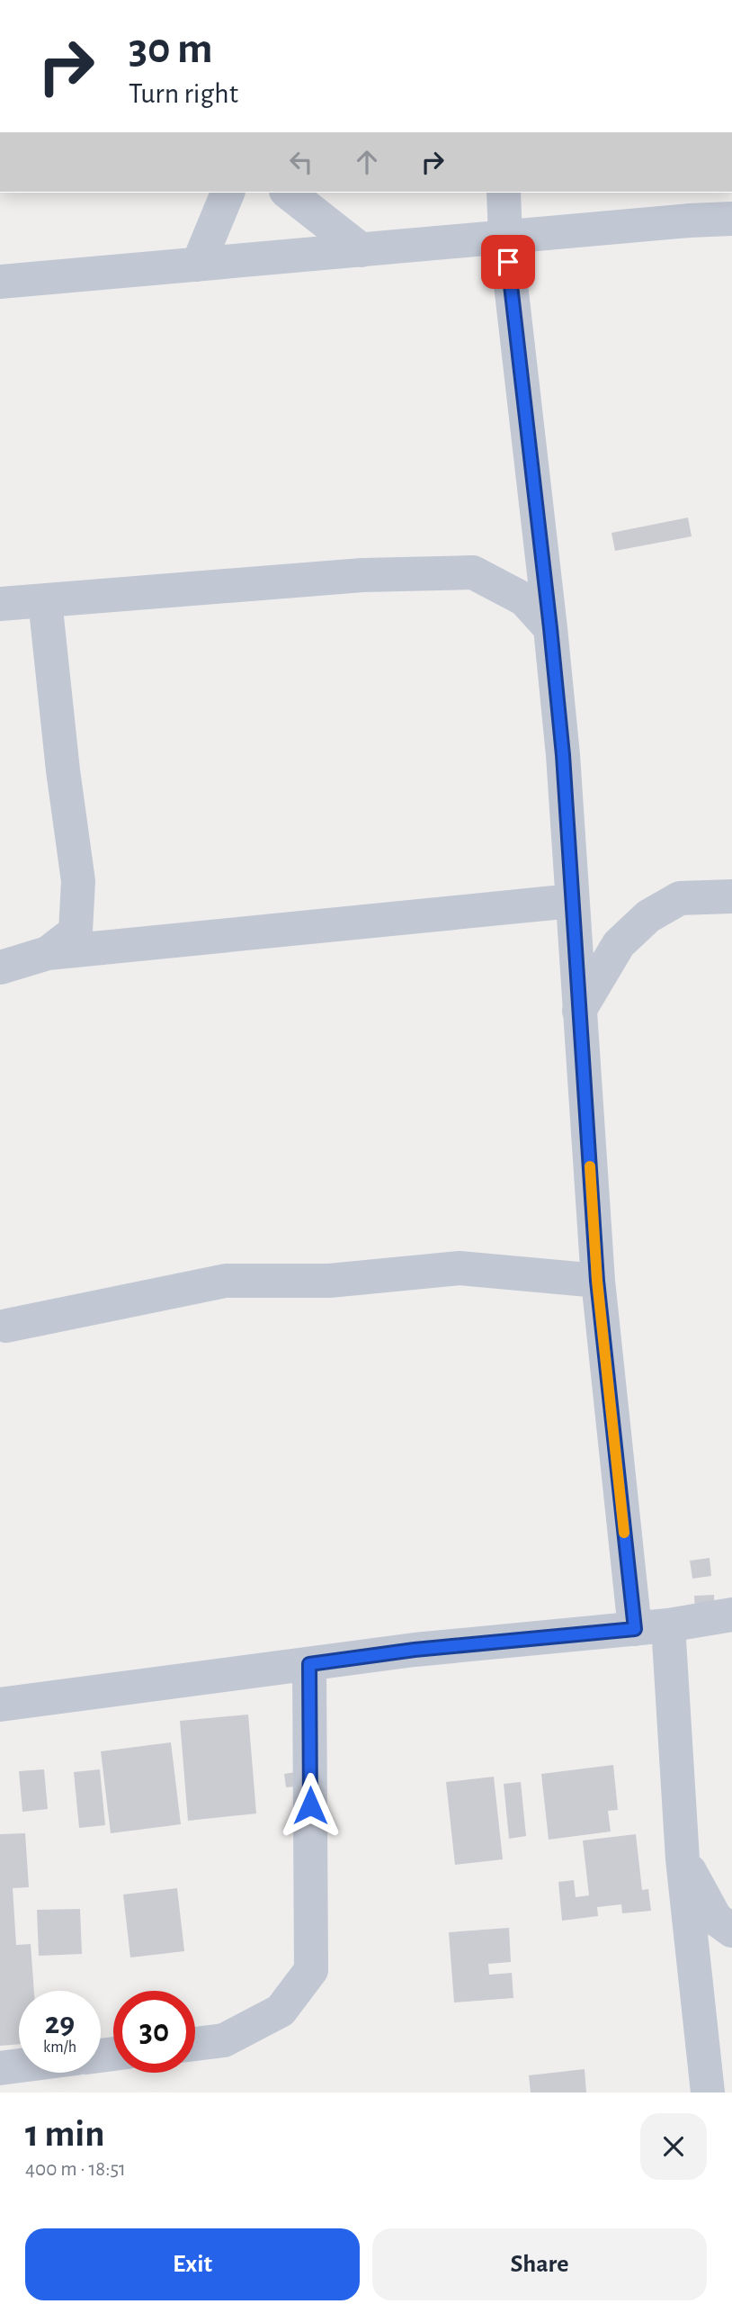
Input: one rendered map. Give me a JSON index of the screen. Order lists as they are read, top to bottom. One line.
{"page":{"turn":["30 m","Turn right"],"speed":"29 km/h","limit":"30","heading":["1 min","400 m · 18:51"],"buttons":["Exit","Share"]}}
